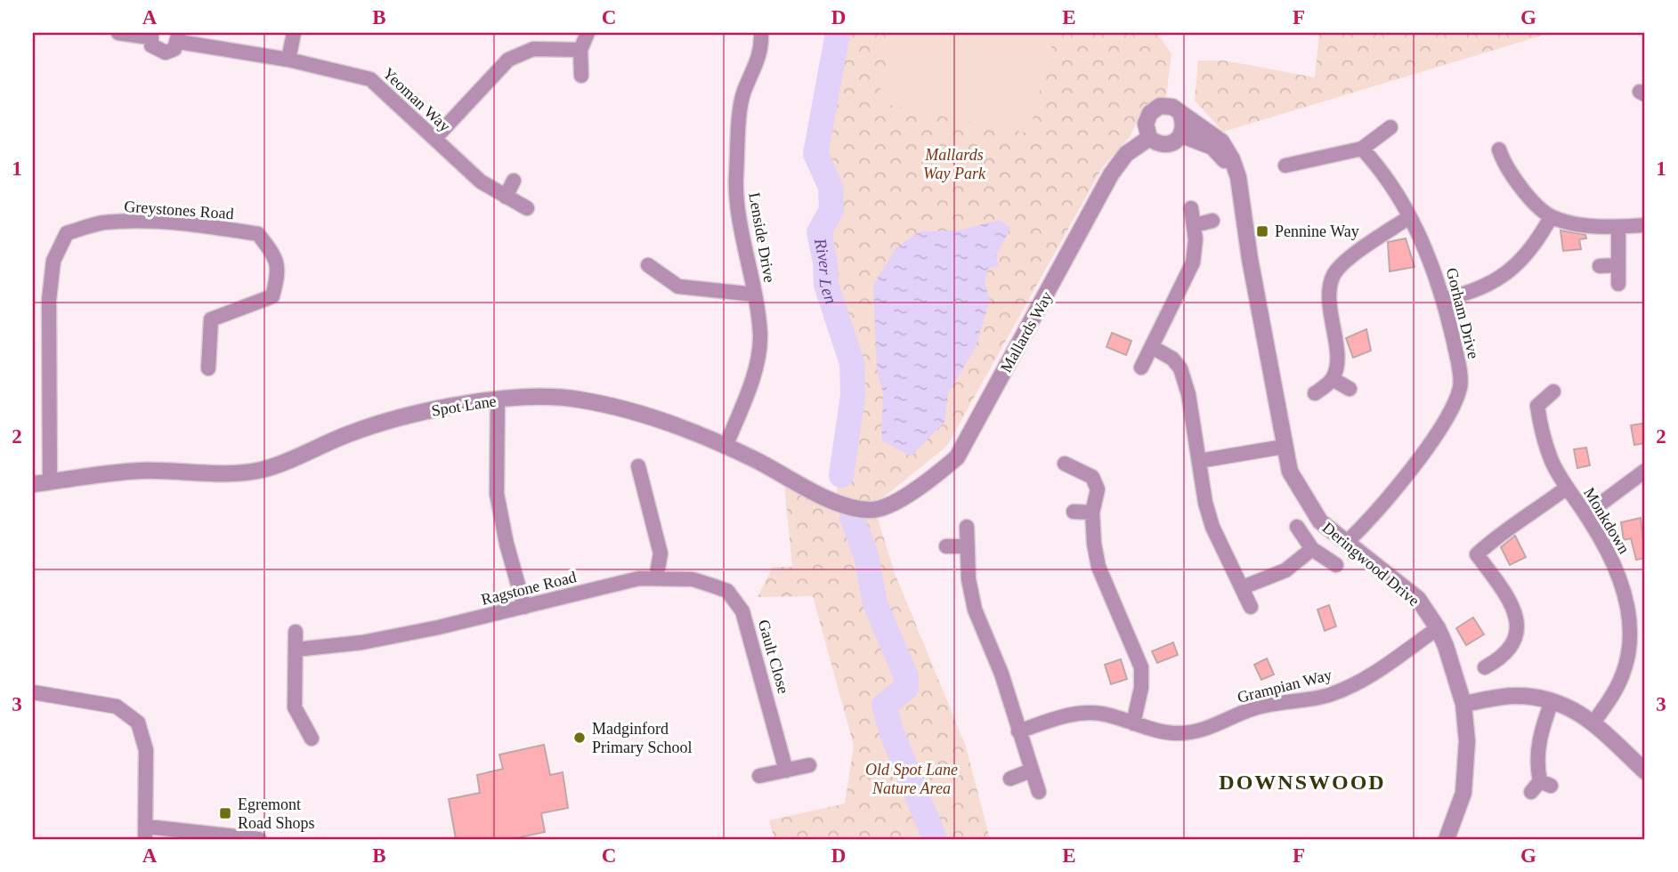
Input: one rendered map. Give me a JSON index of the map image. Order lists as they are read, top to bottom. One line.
{"streets":{"street":["Yeoman Way","Greystones Road","Lenside Drive","Gorham Drive","Mallards Way","Spot Lane","Monkdown","Deringwood Drive","Ragstone Road","Gault Close","Grampian Way"]},"crossings":[["Greystones Road","Spot Lane"],["Lenside Drive","Spot Lane"],["Gorham Drive","Deringwood Drive"],["Mallards Way","Spot Lane"],["Mallards Way","Deringwood Drive"],["Deringwood Drive","Grampian Way"],["Ragstone Road","Gault Close"]],"districts":["DOWNSWOOD"],"water":["River Len"],"parks":["Mallards Way Park","Old Spot Lane Nature Area"],"places":{"transit":["Pennine Way","Egremont Road Shops"],"other":["Madginford Primary School"]},"grid":{"columns":["A","B","C","D","E","F","G"],"rows":["1","2","3"]}}
